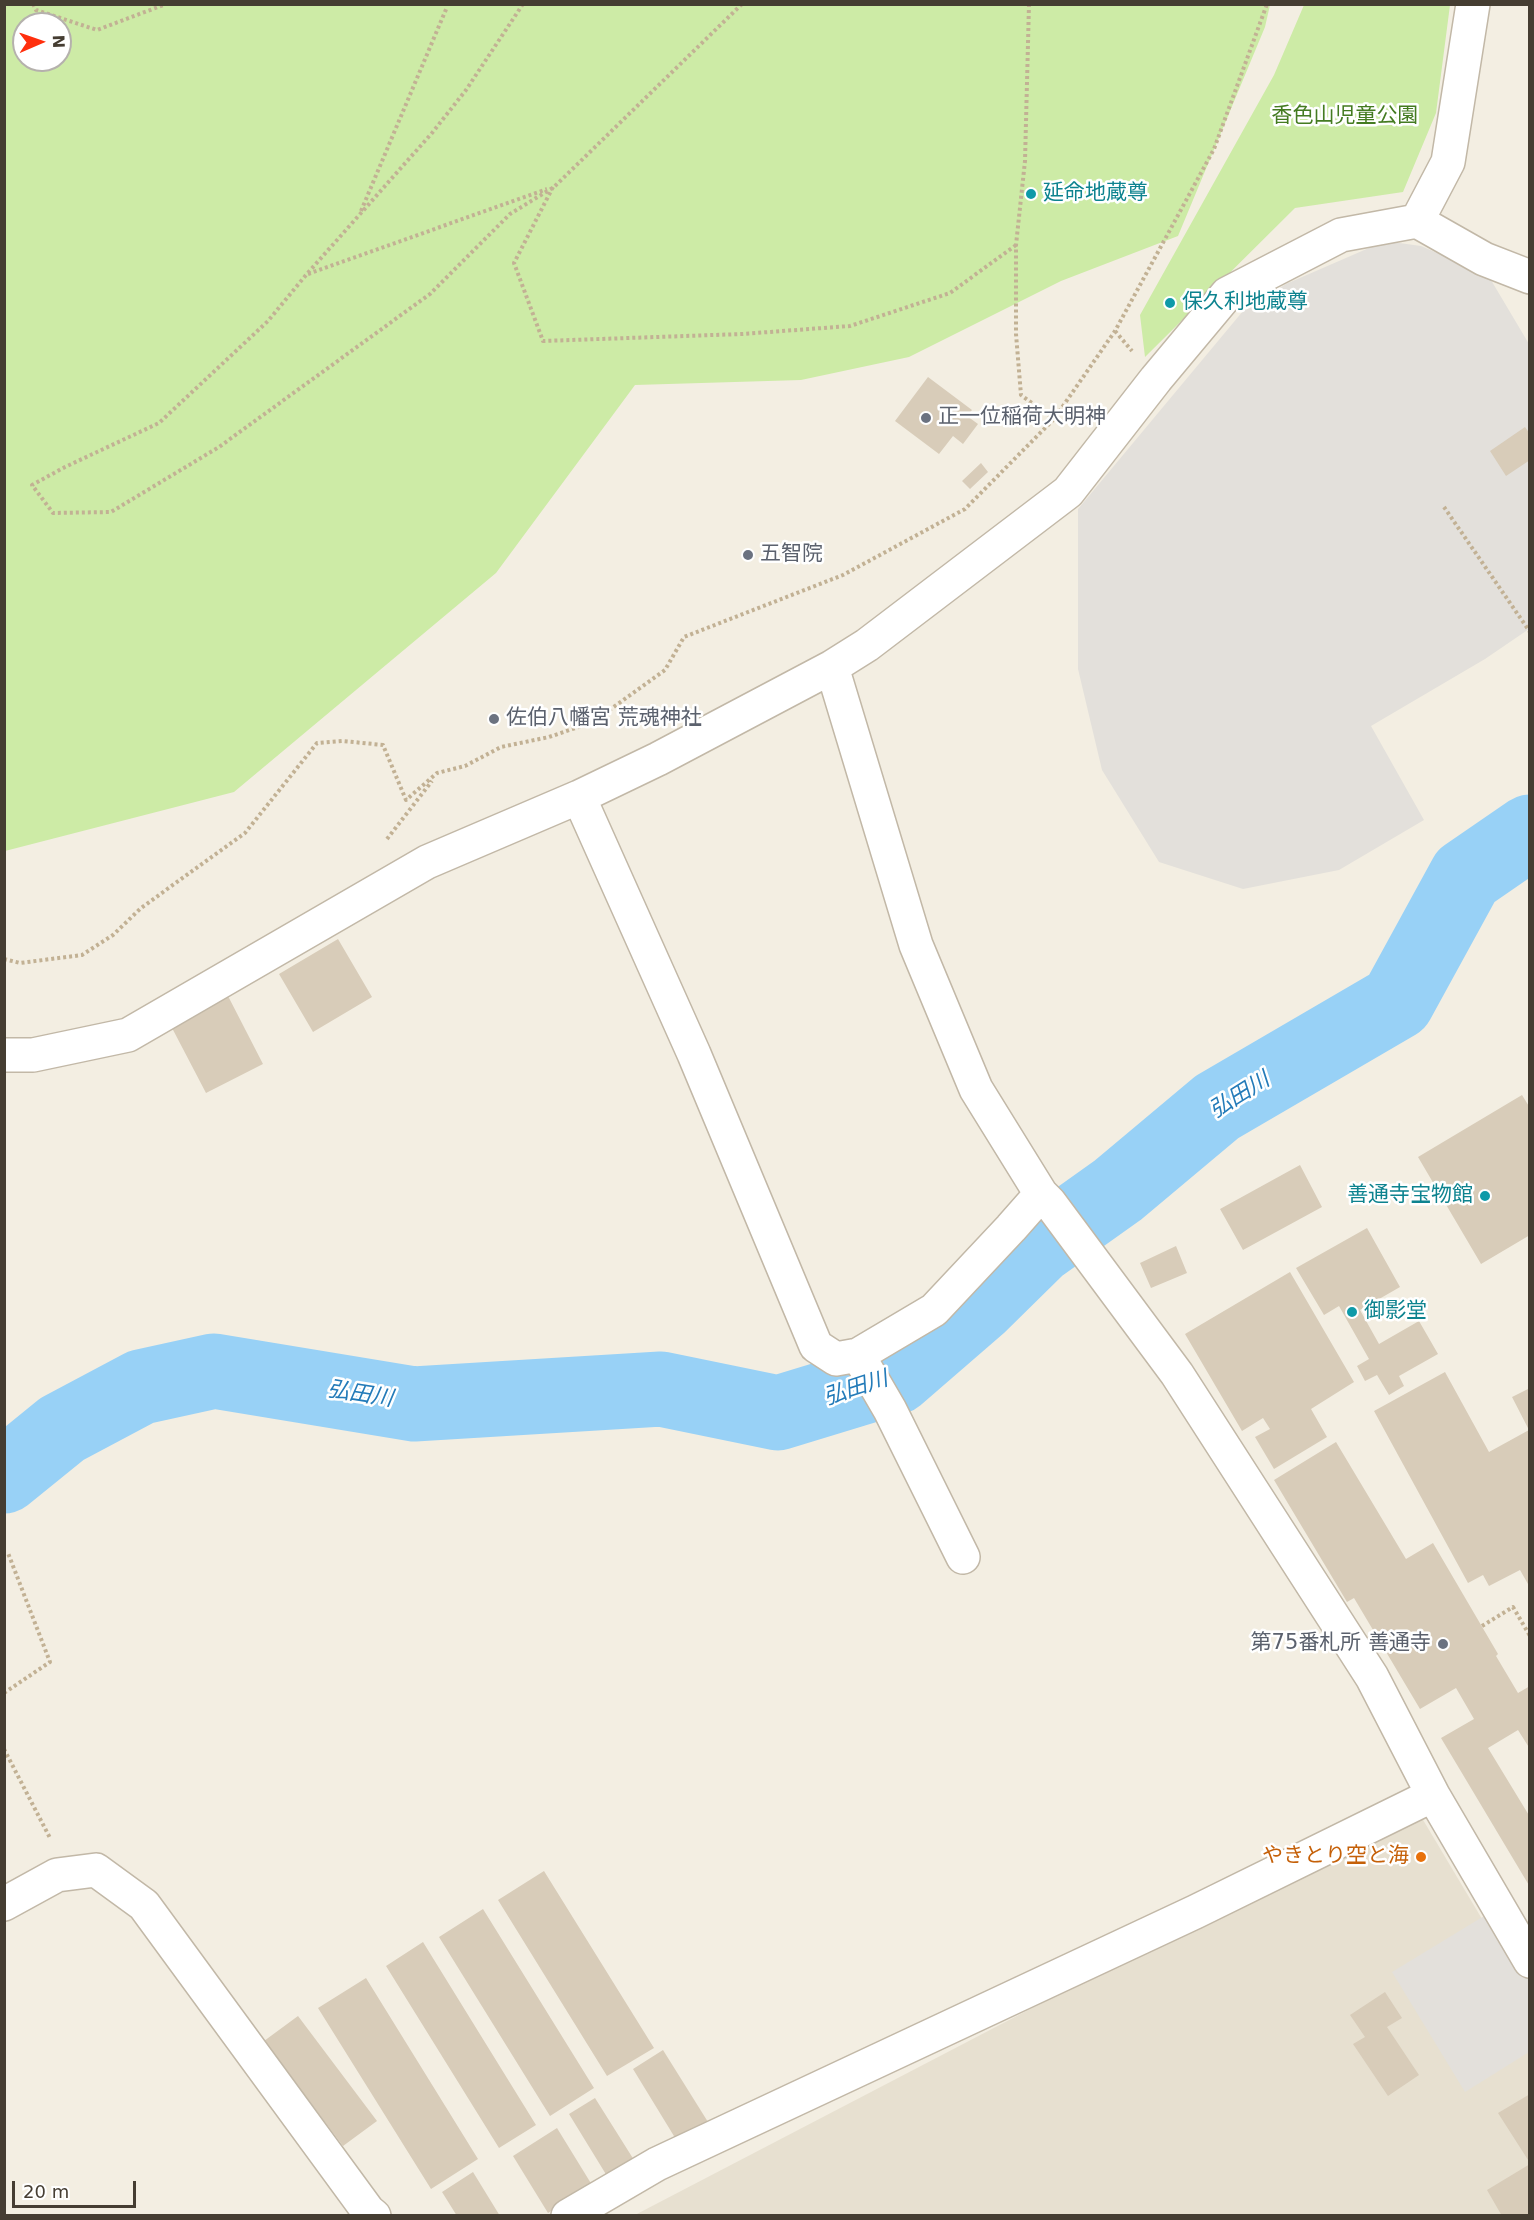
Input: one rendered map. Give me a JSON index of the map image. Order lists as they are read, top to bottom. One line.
{"water":["弘田川"],"parks":["香色山児童公園"],"places":["延命地蔵尊","保久利地蔵尊","正一位稲荷大明神","五智院","佐伯八幡宮 荒魂神社","善通寺宝物館","御影堂","第75番札所 善通寺","やきとり空と海"],"scale_bar":"20 m","north":"right"}
